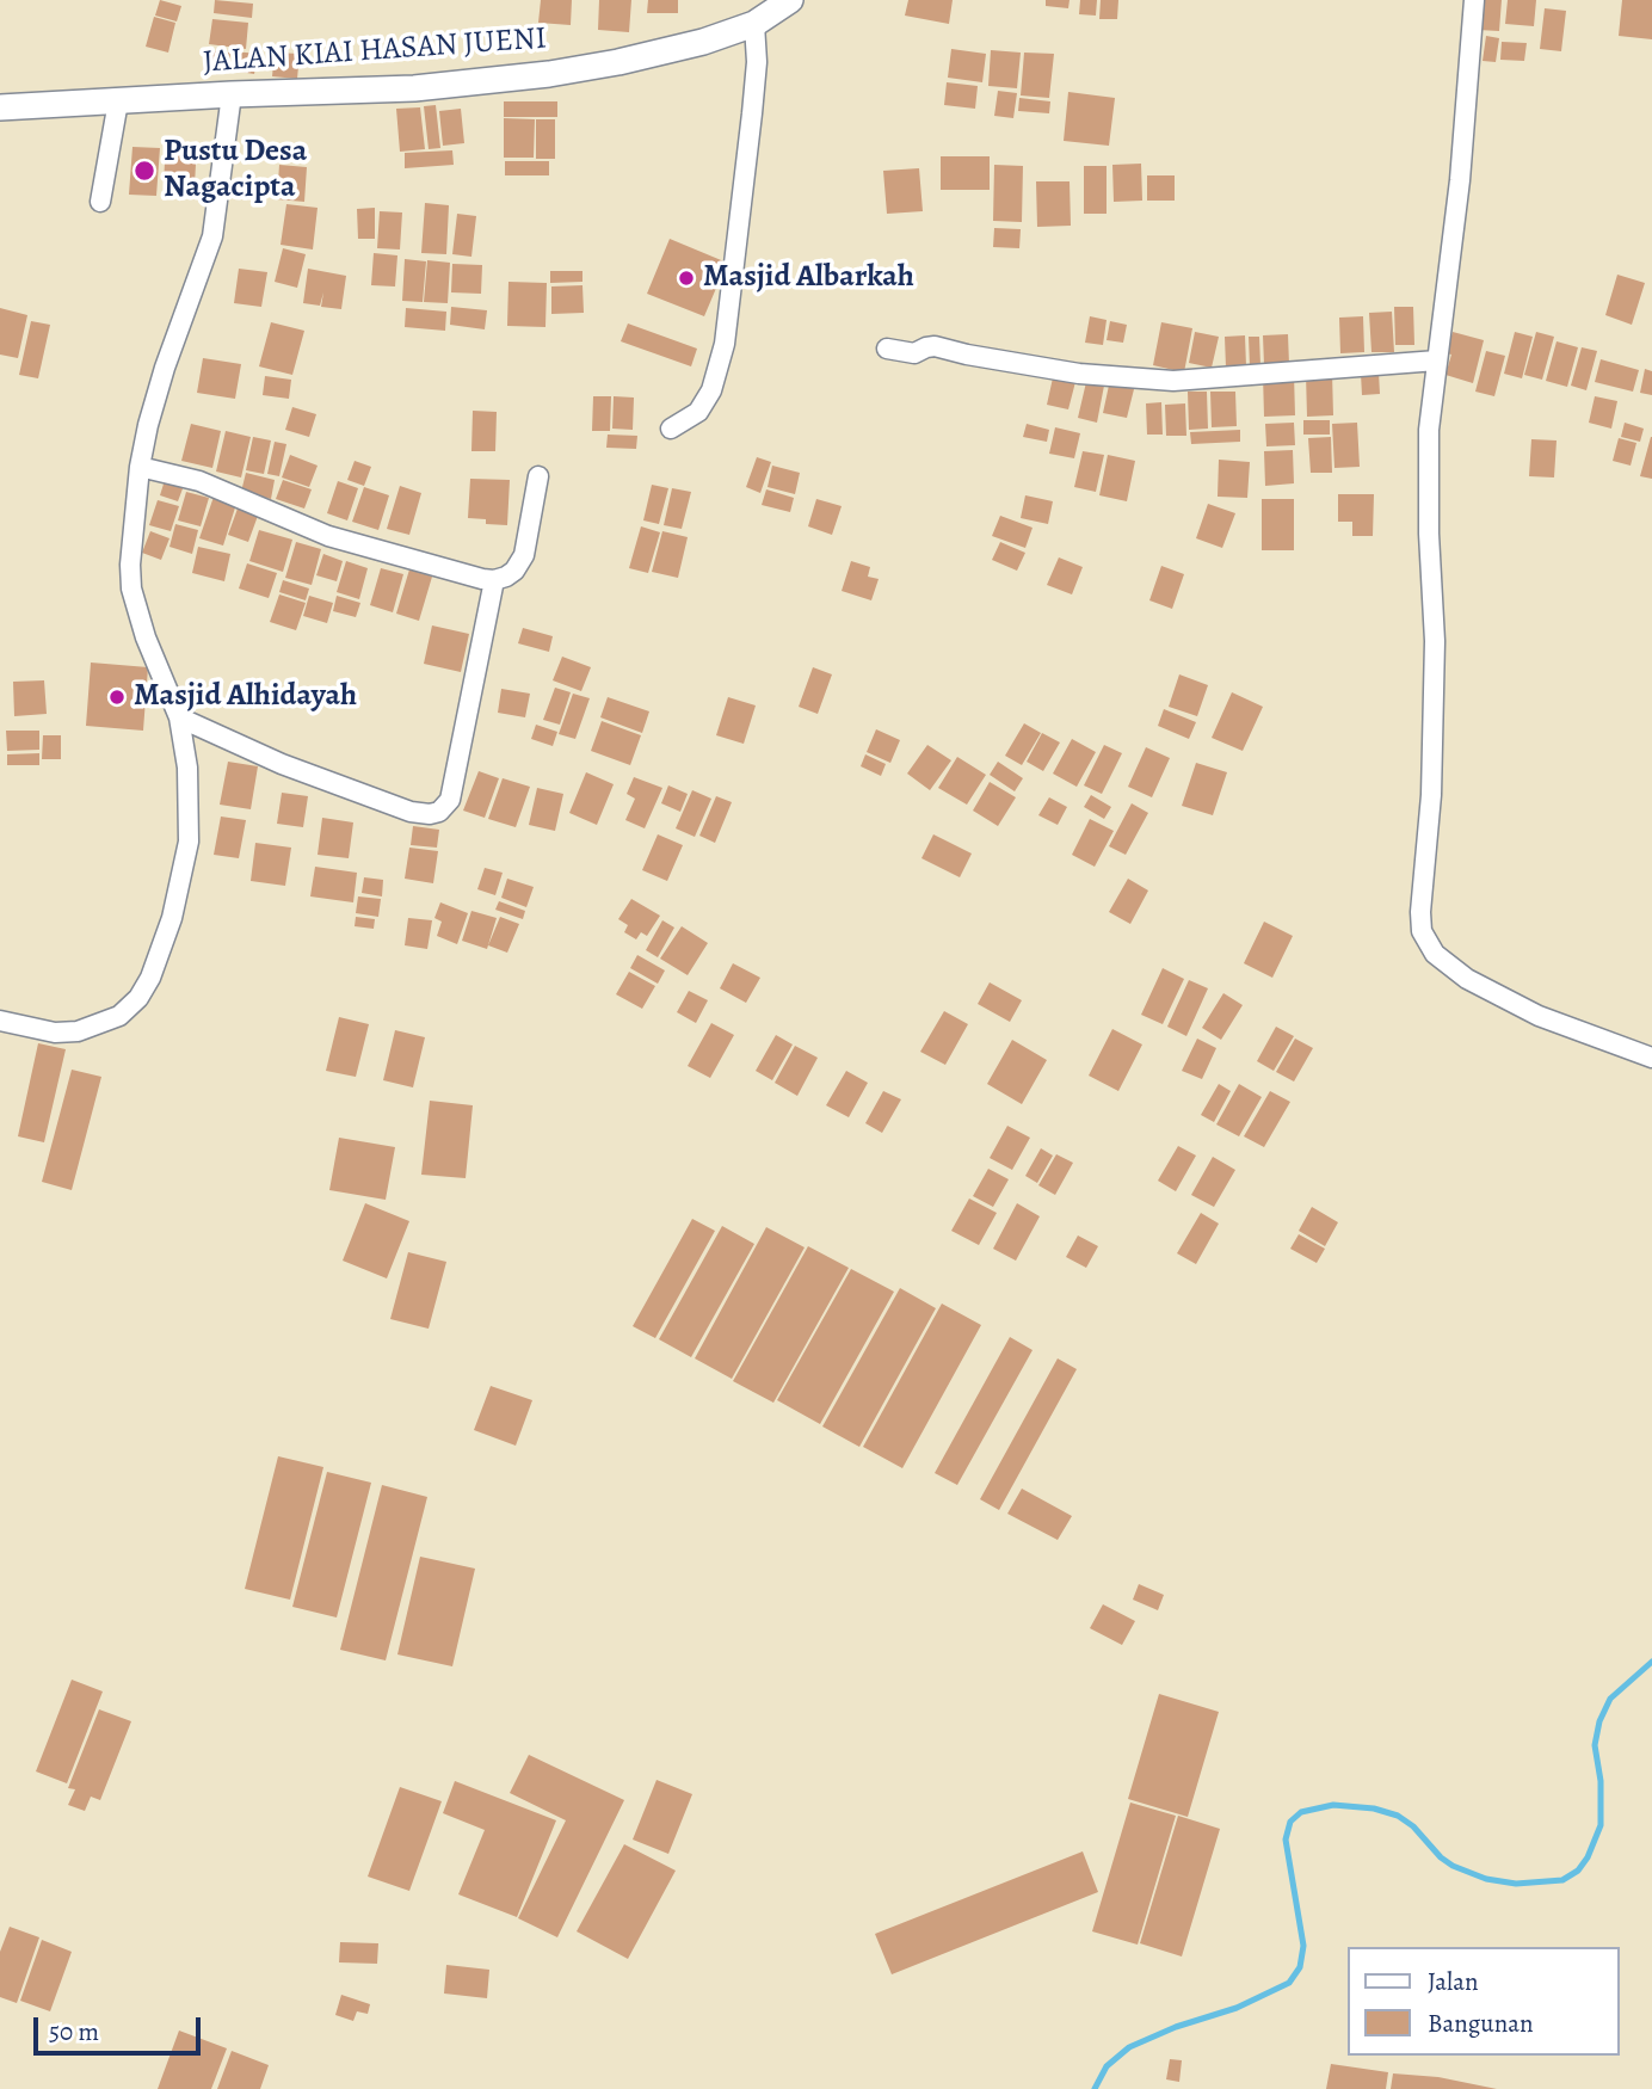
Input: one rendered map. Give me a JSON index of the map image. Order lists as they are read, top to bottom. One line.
{"streets":{"street":["JALAN KIAI HASAN JUENI"]},"places":["Pustu Desa Nagacipta","Masjid Albarkah","Masjid Alhidayah"],"legend":["Jalan","Bangunan"],"scale_bar":"50 m"}
